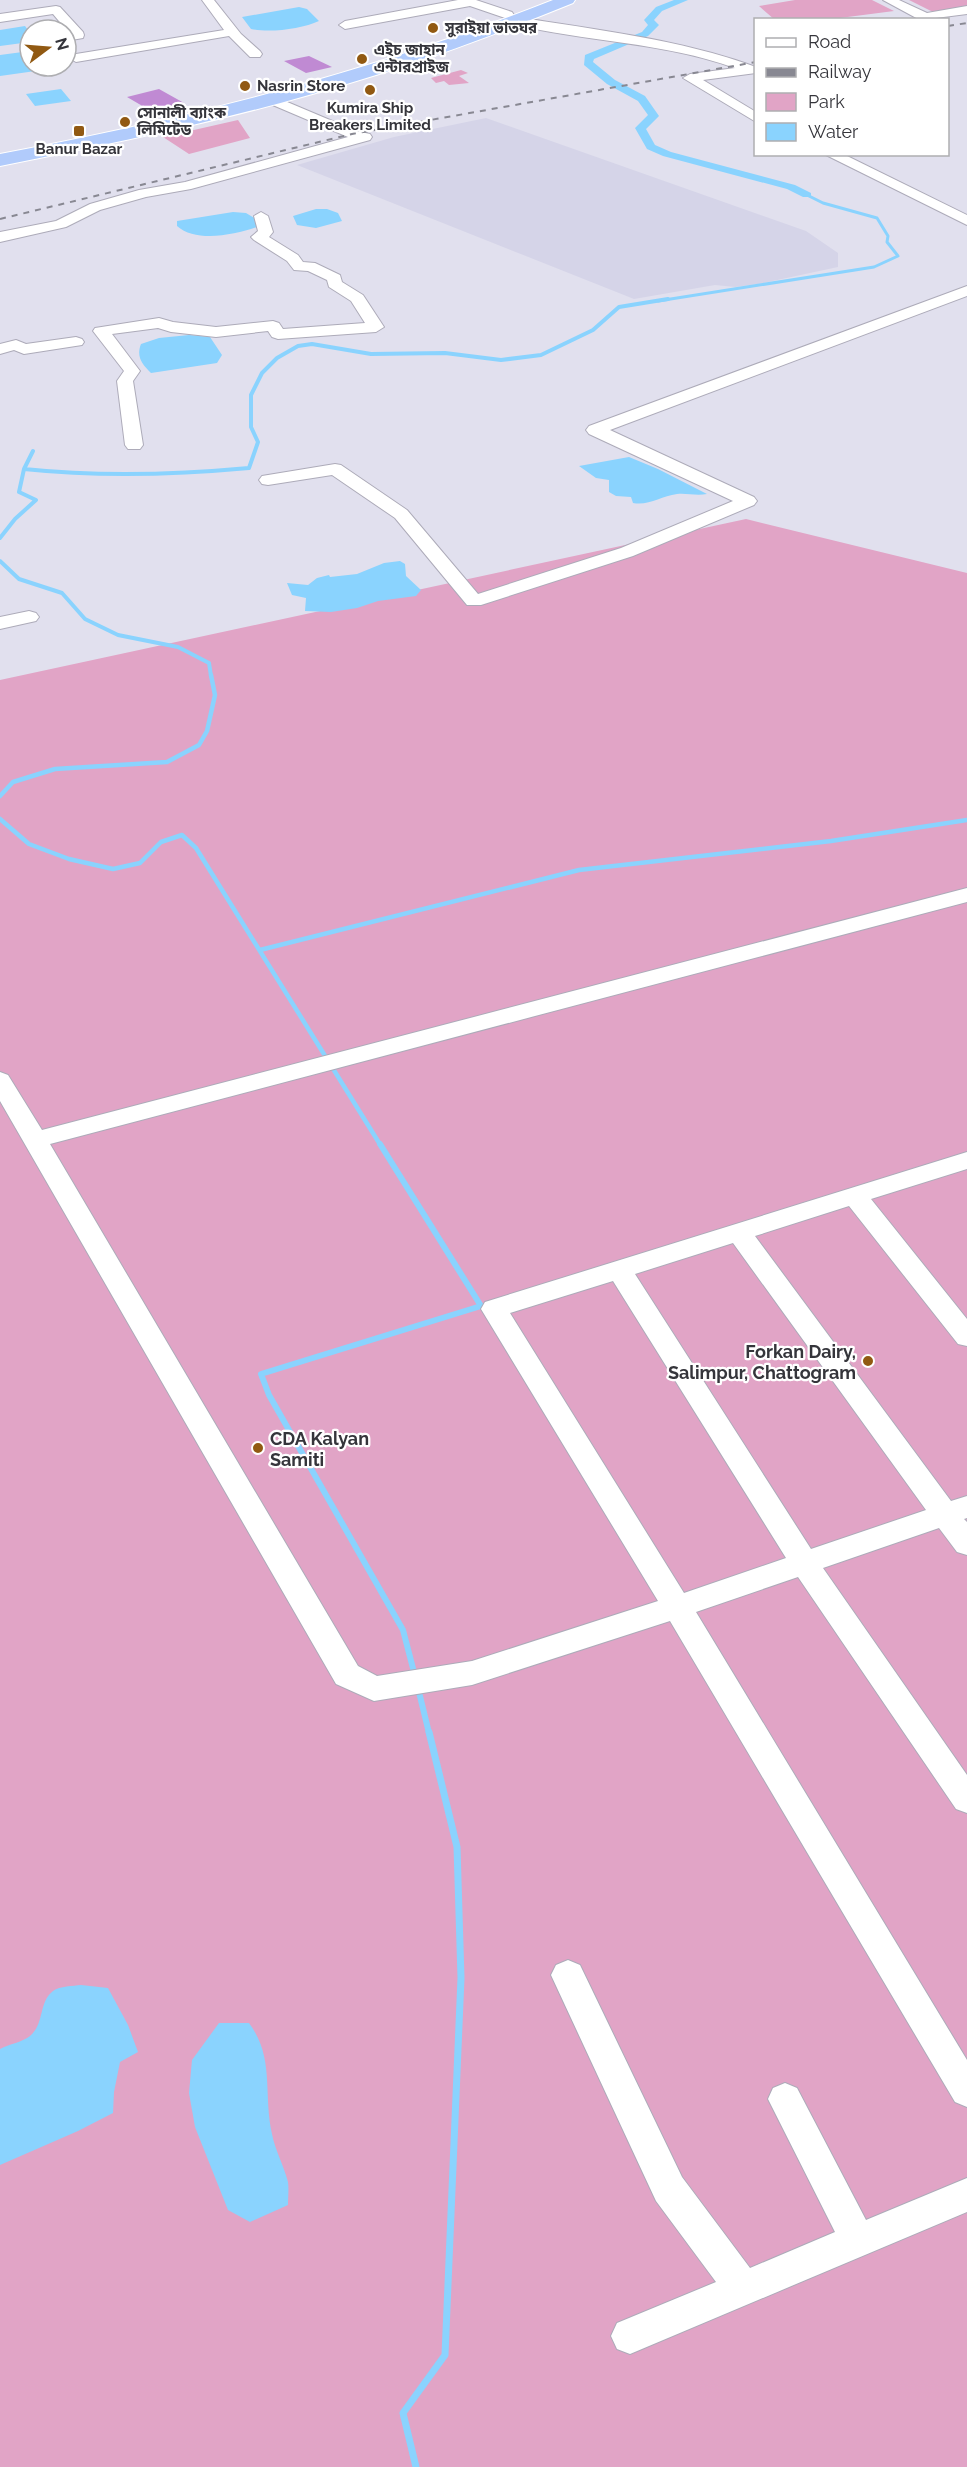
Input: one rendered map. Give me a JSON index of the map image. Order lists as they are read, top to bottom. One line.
{"places":{"other":["সুরাইয়া ভাতঘর","এইচ জাহান এন্টারপ্রাইজ","Nasrin Store","Kumira Ship Breakers Limited","সোনালী ব্যাংক লিমিটেড","Forkan Dairy, Salimpur, Chattogram","CDA Kalyan Samiti"],"transit":["Banur Bazar"]},"legend":["Road","Railway","Park","Water"],"north":"right"}
